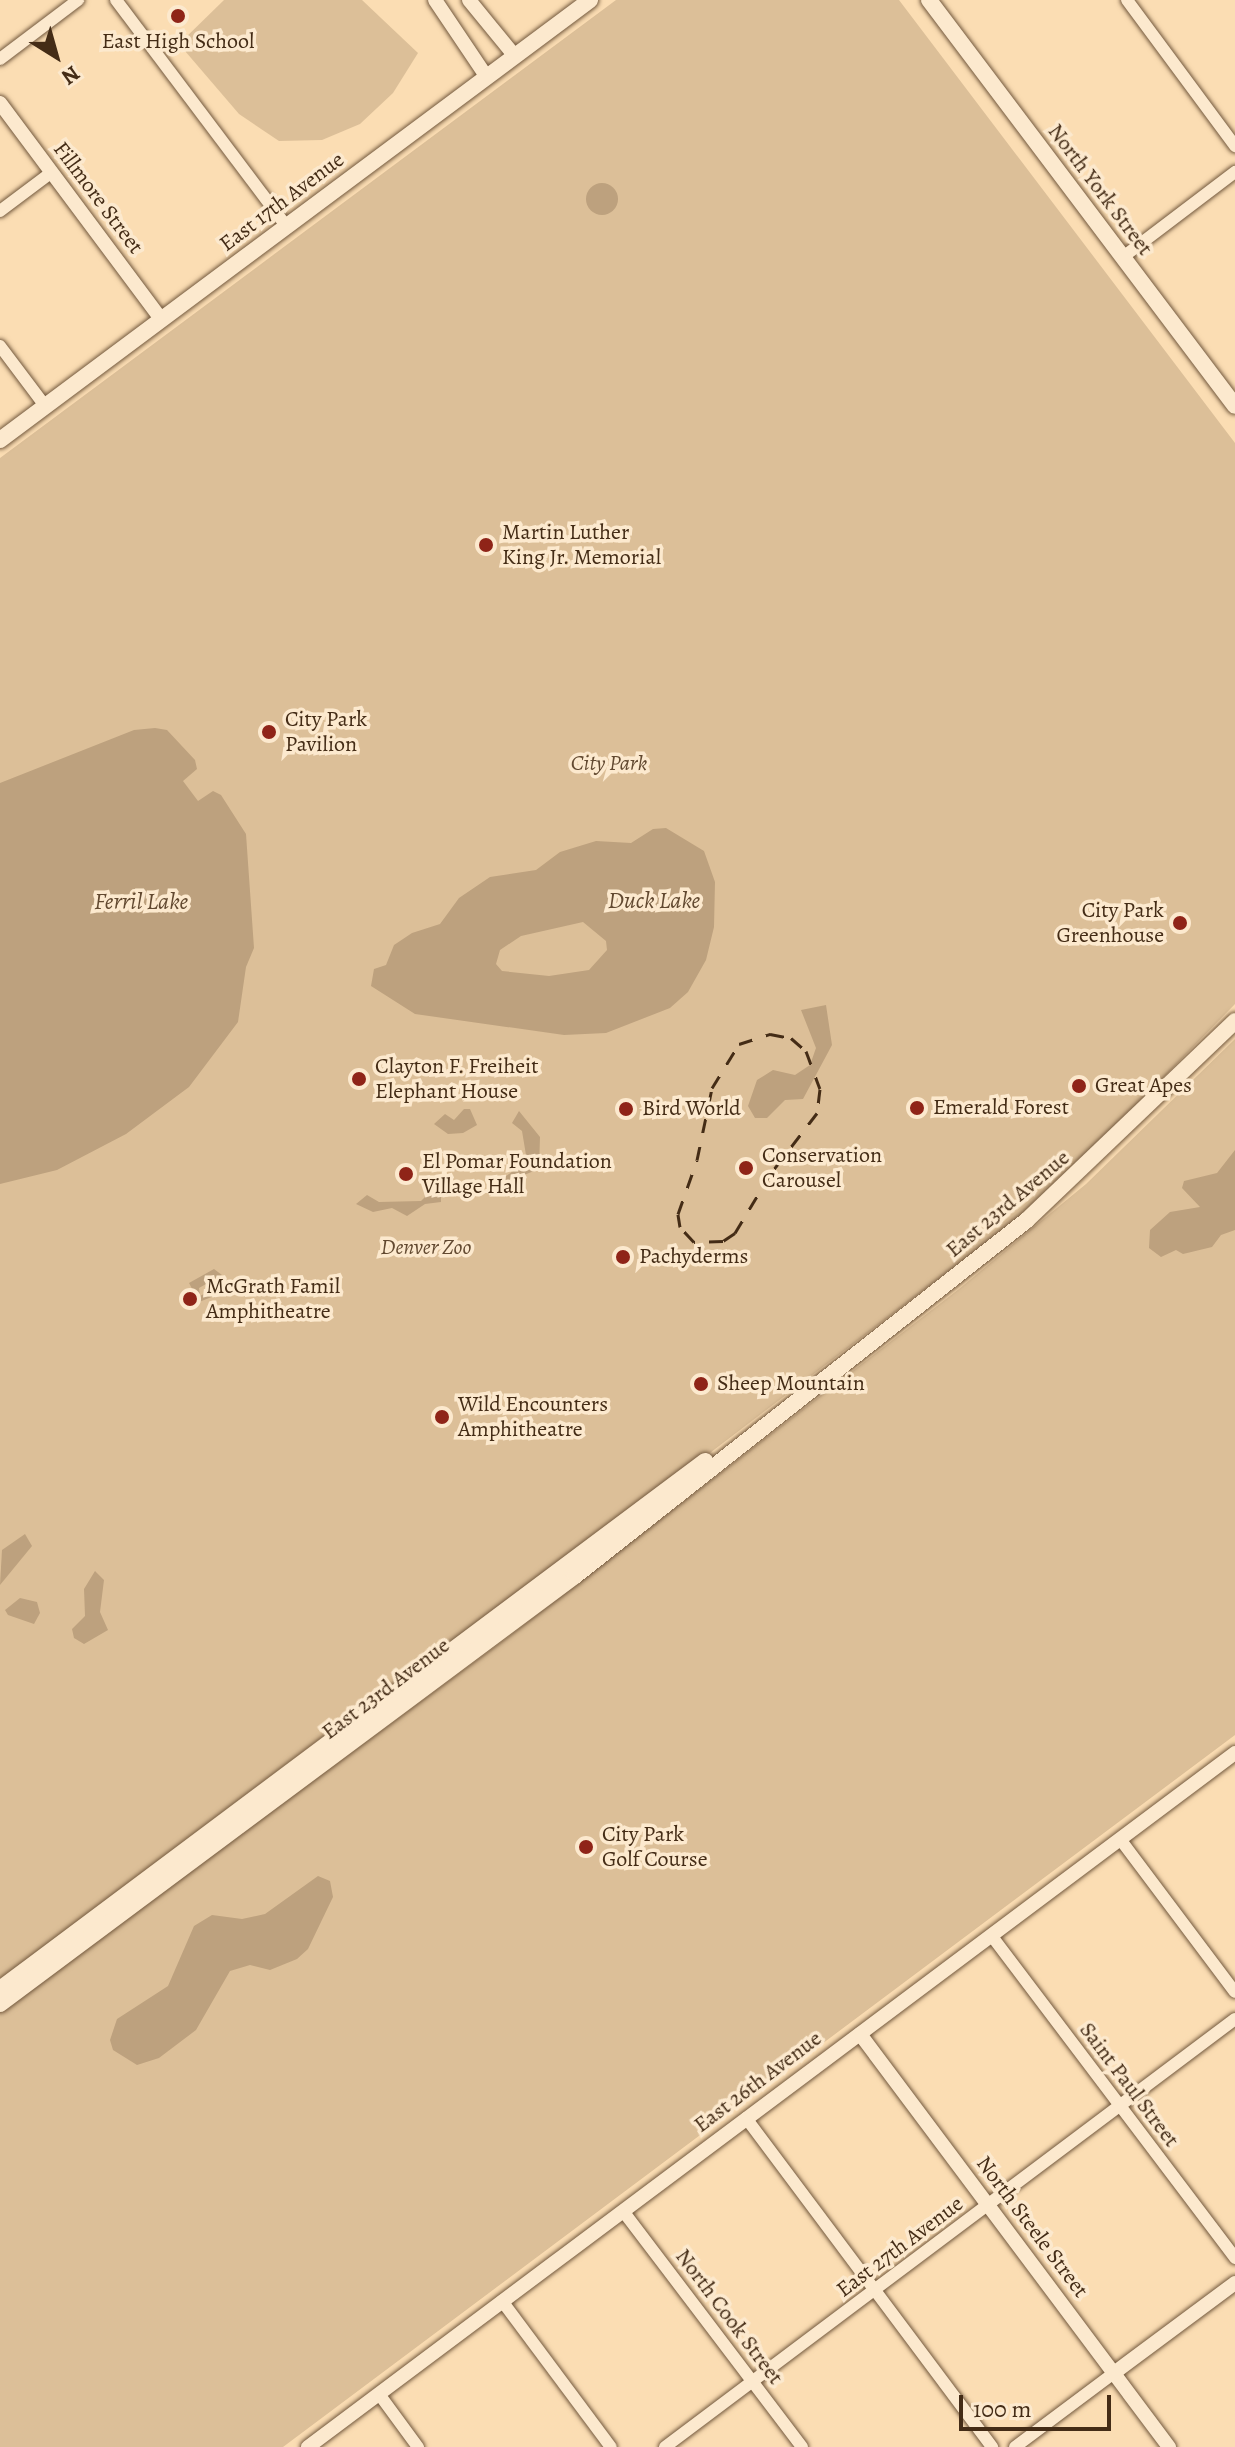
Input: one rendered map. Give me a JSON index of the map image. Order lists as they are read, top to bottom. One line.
{"streets":{"main road":["North York Street","East 17th Avenue","East 23rd Avenue"],"street":["Fillmore Street","East 26th Avenue","Saint Paul Street","North Steele Street","East 27th Avenue","North Cook Street"]},"crossings":[["Fillmore Street","East 17th Avenue"],["East 26th Avenue","Saint Paul Street"],["East 26th Avenue","North Steele Street"],["East 26th Avenue","North Cook Street"],["Saint Paul Street","East 27th Avenue"],["North Steele Street","East 27th Avenue"],["East 27th Avenue","North Cook Street"]],"water":["Duck Lake","Ferril Lake"],"parks":["City Park","Denver Zoo"],"places":["East High School","Martin Luther King Jr. Memorial","City Park Pavilion","City Park Greenhouse","Clayton F. Freiheit Elephant House","Great Apes","Emerald Forest","Bird World","Conservation Carousel","El Pomar Foundation Village Hall","Pachyderms","McGrath Famil Amphitheatre","Sheep Mountain","Wild Encounters Amphitheatre","City Park Golf Course"],"scale_bar":"100 m","north":"bottom right"}
